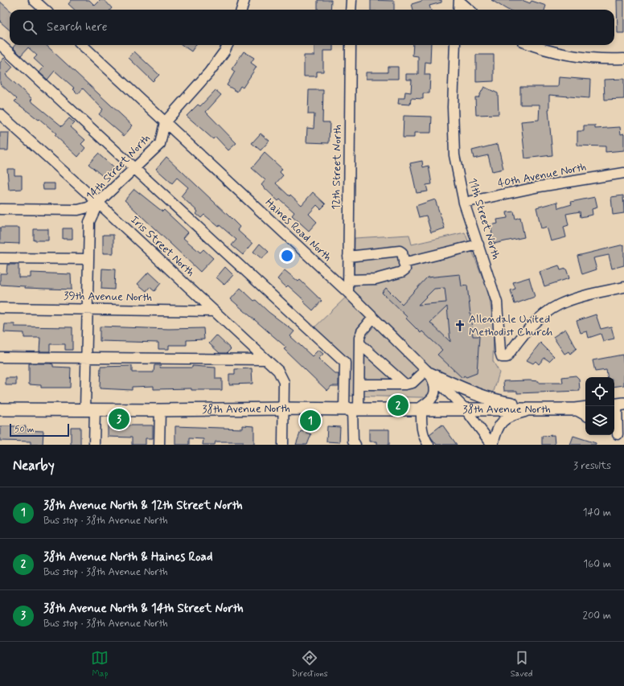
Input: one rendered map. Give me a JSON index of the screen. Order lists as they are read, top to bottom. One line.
{"streets":{"main road":["38th Avenue North"],"street":["14th Street North","12th Street North","40th Avenue North","11th Street North","Haines Road North","Iris Street North","39th Avenue North"]},"crossings":[["14th Street North","Haines Road North"],["14th Street North","Iris Street North"],["14th Street North","39th Avenue North"],["14th Street North","38th Avenue North"],["12th Street North","Haines Road North"],["40th Avenue North","11th Street North"],["Haines Road North","38th Avenue North"],["Iris Street North","39th Avenue North"],["Iris Street North","38th Avenue North"]],"places":{"church":["Allendale United Methodist Church"]},"scale_bar":"50 m","page":{"search":"Search here","pins":["2","3","1"],"scale":"50 m","heading":["Nearby","3 results"],"list":[{"mark":"1","name":"38th Avenue North & 12th Street North","note":"Bus stop · 38th Avenue North","value":"140 m"},{"mark":"2","name":"38th Avenue North & Haines Road","note":"Bus stop · 38th Avenue North","value":"160 m"},{"mark":"3","name":"38th Avenue North & 14th Street North","note":"Bus stop · 38th Avenue North","value":"200 m"}],"nav":["Map","Directions","Saved"]}}
